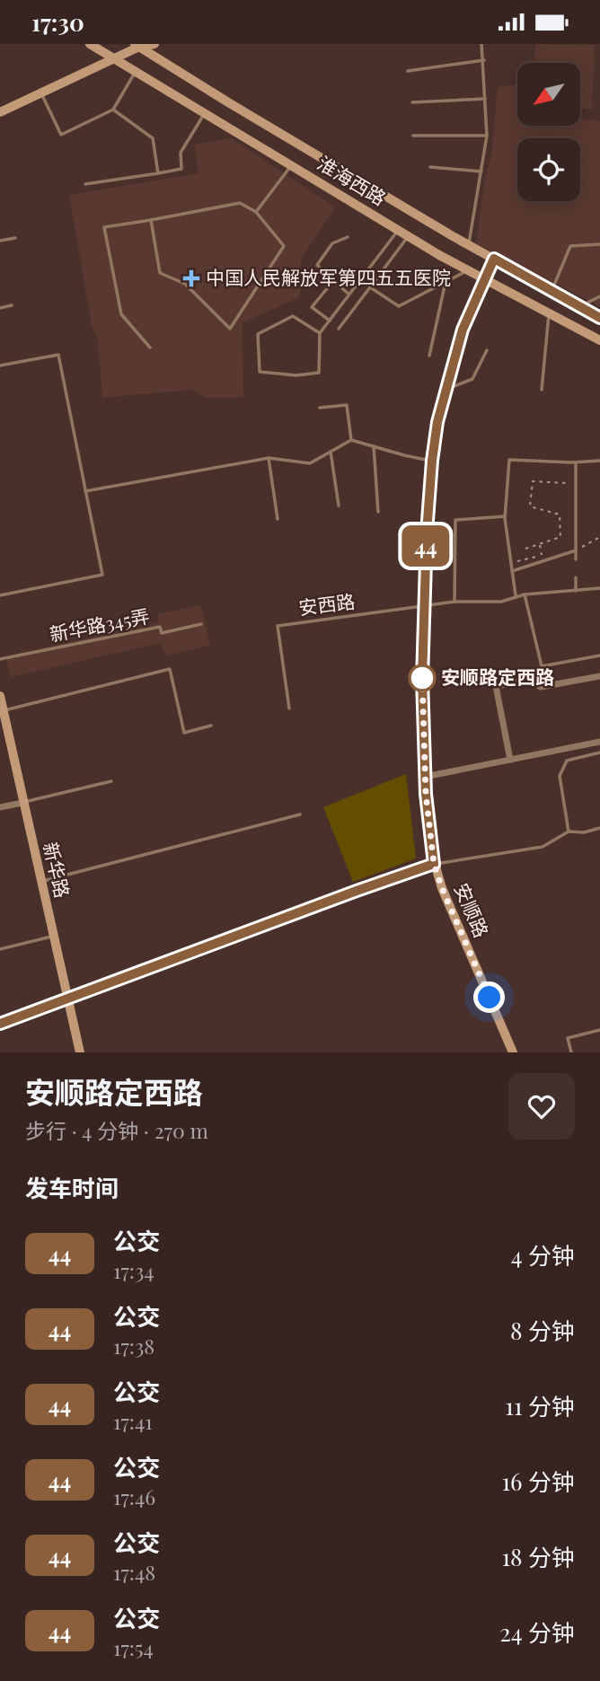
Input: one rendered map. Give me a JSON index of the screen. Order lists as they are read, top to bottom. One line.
{"streets":{"street":["淮海西路","新华路","安顺路"],"lane":["安西路","新华路345弄"]},"crossings":[["淮海西路","安顺路"],["安西路","安顺路"]],"places":{"health":["中国人民解放军第四五五医院"],"other":["安顺路定西路"]},"lines":["bus line 44"],"north":"bottom left","page":{"status":"17:30","on_map":"44","heading":[["安顺路定西路","步行 · 4 分钟 · 270 m"],"发车时间"],"list":[{"mark":"44","name":"公交","note":"17:34","value":"4 分钟"},{"mark":"44","name":"公交","note":"17:38","value":"8 分钟"},{"mark":"44","name":"公交","note":"17:41","value":"11 分钟"},{"mark":"44","name":"公交","note":"17:46","value":"16 分钟"},{"mark":"44","name":"公交","note":"17:48","value":"18 分钟"},{"mark":"44","name":"公交","note":"17:54","value":"24 分钟"}]}}
